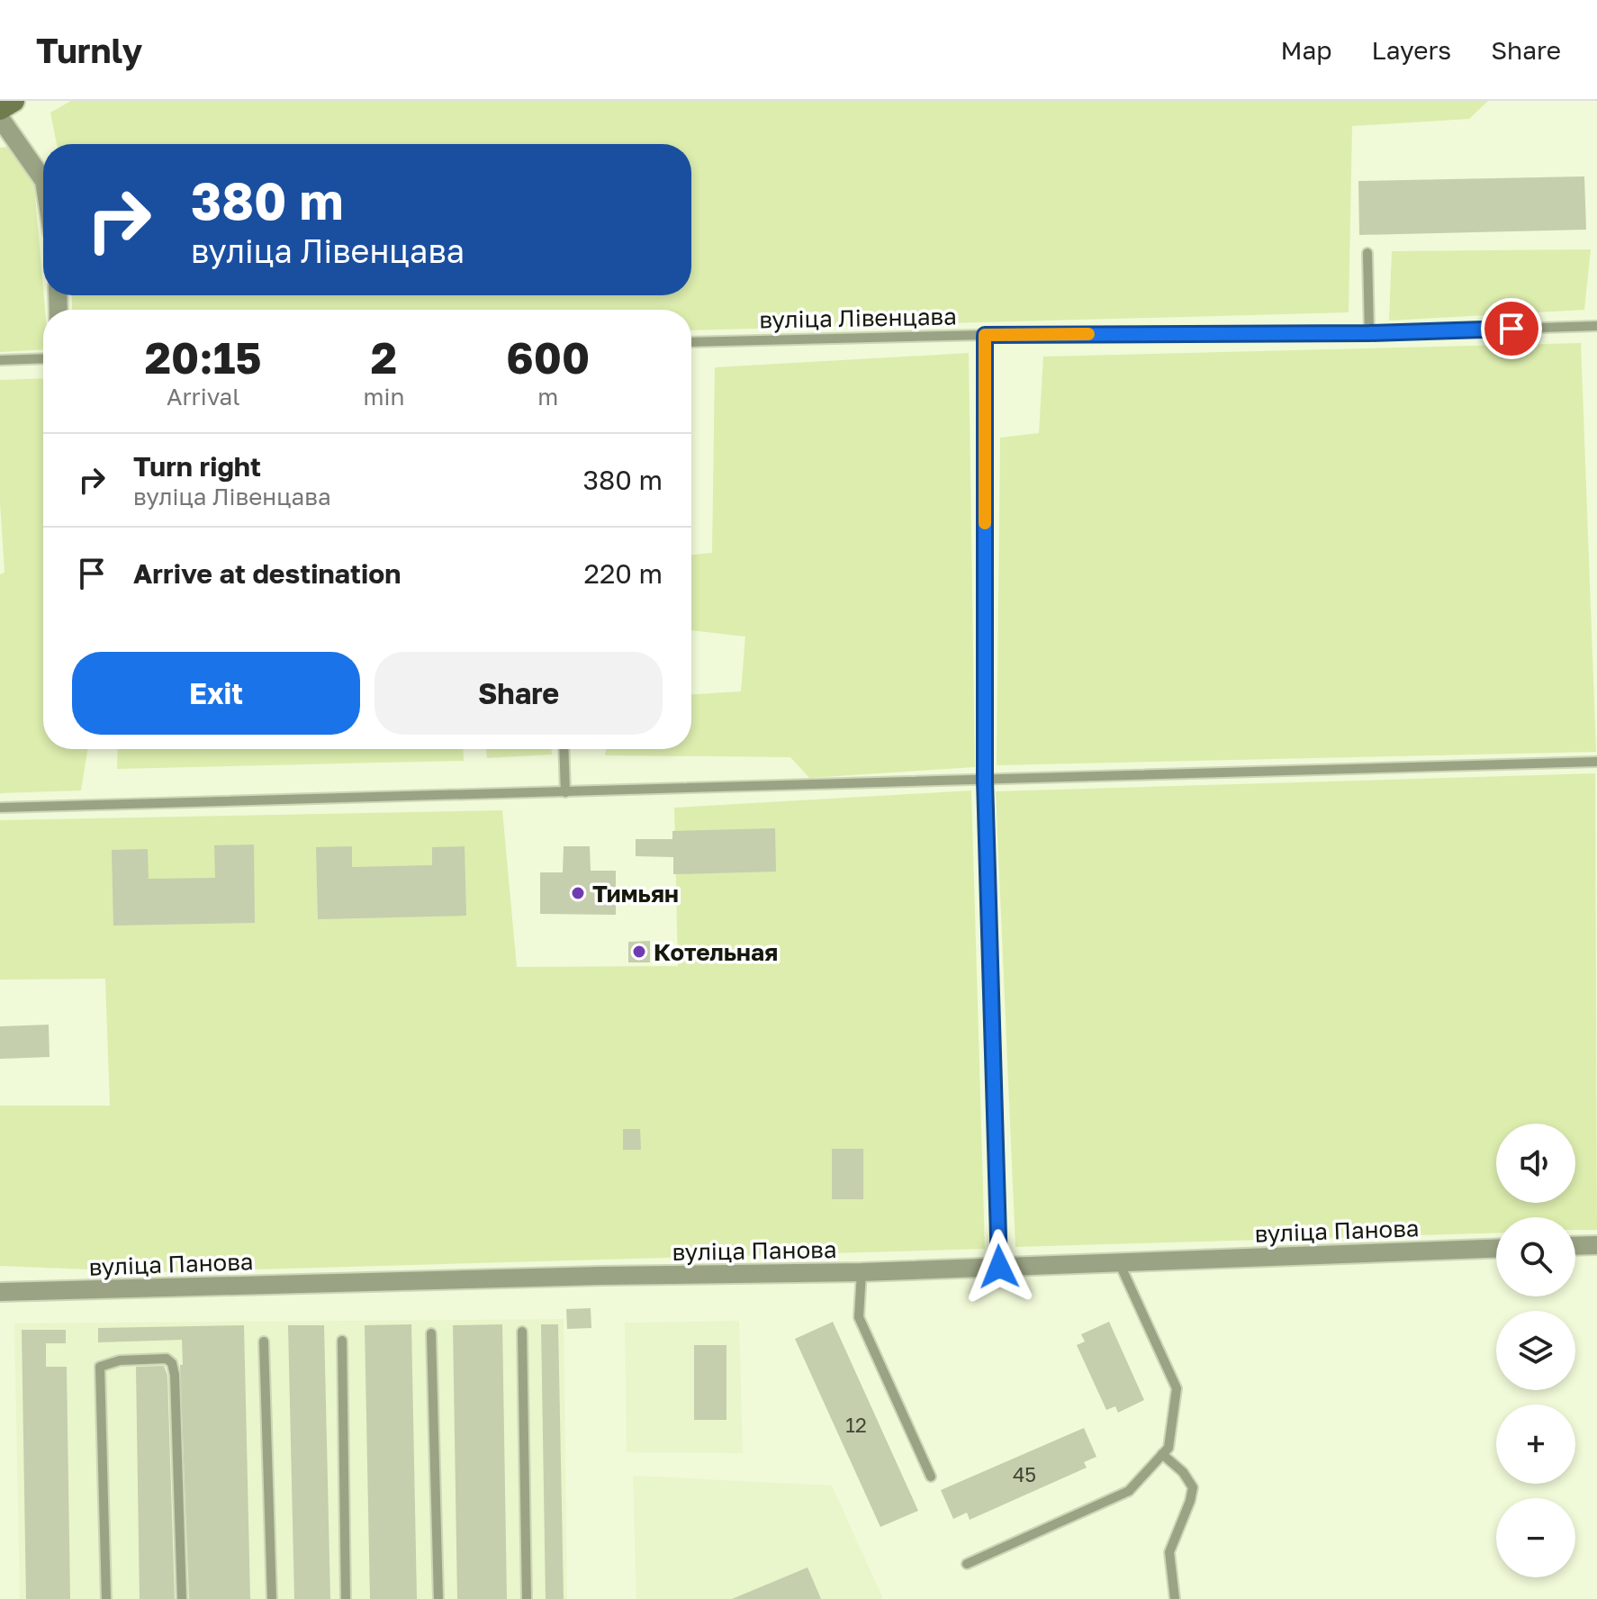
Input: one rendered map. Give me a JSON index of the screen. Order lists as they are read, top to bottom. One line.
{"streets":{"street":["вуліца Панова"],"lane":["вуліца Лівенцава"]},"places":["Тимьян","Котельная"],"house_numbers":["12","45"],"page":{"header":"Turnly","nav":["Map","Layers","Share"],"turn":["380 m","вуліца Лівенцава"],"eta":["20:15","Arrival","2","min","600","m"],"list":[{"name":"Turn right","note":"вуліца Лівенцава","value":"380 m"},{"name":"Arrive at destination","value":"220 m"}],"buttons":["Exit","Share"],"map_buttons":["+","−"]}}
